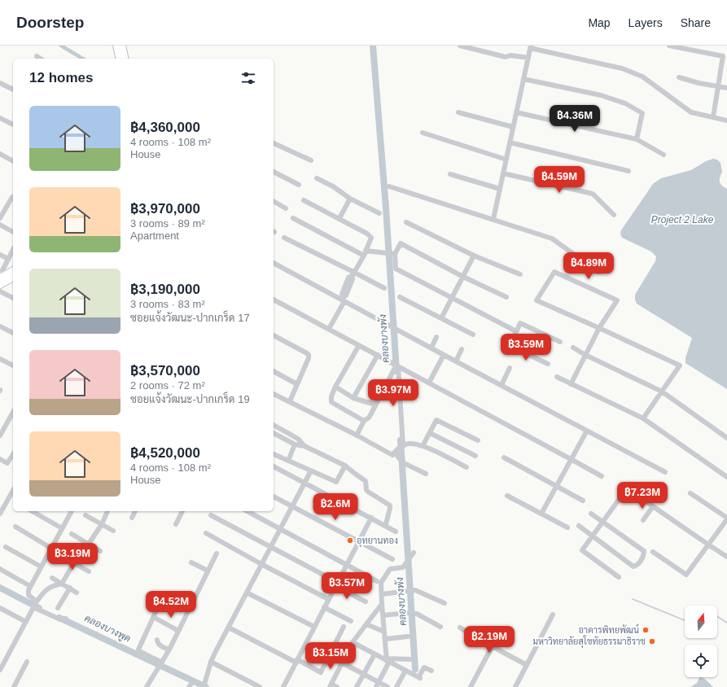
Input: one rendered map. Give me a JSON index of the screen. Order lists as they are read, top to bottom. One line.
{"water":["Project 2 Lake","คลองบางพัง","คลองบางพูด"],"places":["อุทยานทอง","อาคารพิทยพัฒน์","มหาวิทยาลัยสุโขทัยธรรมาธิราช"],"north":"top","page":{"header":"Doorstep","nav":["Map","Layers","Share"],"heading":"12 homes","list":[{"name":"฿4,360,000","note":"4 rooms · 108 m² · House"},{"name":"฿3,970,000","note":"3 rooms · 89 m² · Apartment"},{"name":"฿3,190,000","note":"3 rooms · 83 m² · ซอยแจ้งวัฒนะ-ปากเกร็ด 17"},{"name":"฿3,570,000","note":"2 rooms · 72 m² · ซอยแจ้งวัฒนะ-ปากเกร็ด 19"},{"name":"฿4,520,000","note":"4 rooms · 108 m² · House"}],"price":["฿4.36M","฿4.59M","฿4.89M","฿3.59M","฿3.97M","฿7.23M","฿2.6M","฿3.19M","฿3.57M","฿4.52M","฿2.19M","฿3.15M"]}}
